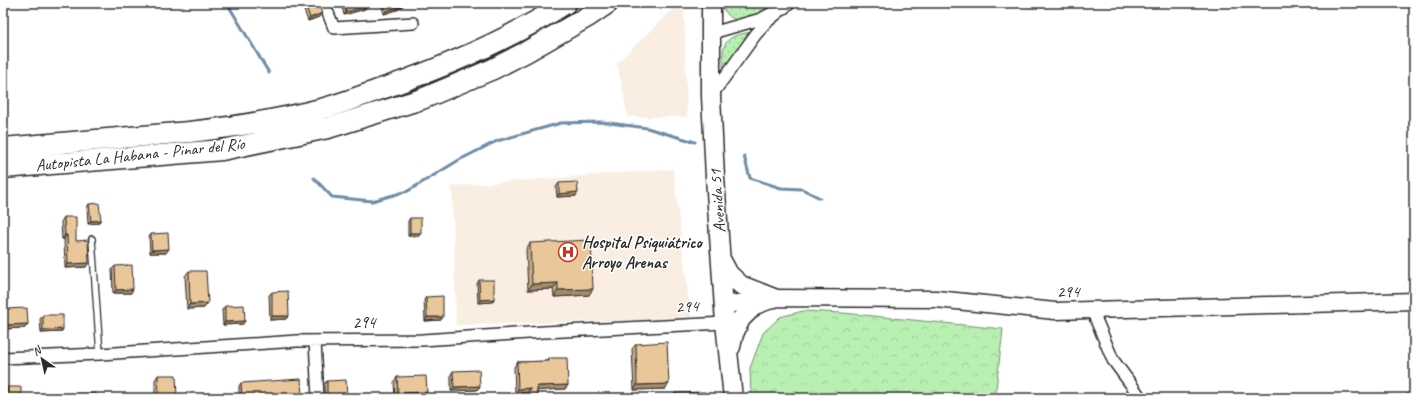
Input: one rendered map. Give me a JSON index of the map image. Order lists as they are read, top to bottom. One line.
{"streets":{"highway":["Autopista La Habana - Pinar del Río"],"main road":["Avenida 51","294"]},"crossings":[["Avenida 51","294"]],"places":{"hospital":["Hospital Psiquiátrico Arroyo Arenas"]},"north":"top left"}
